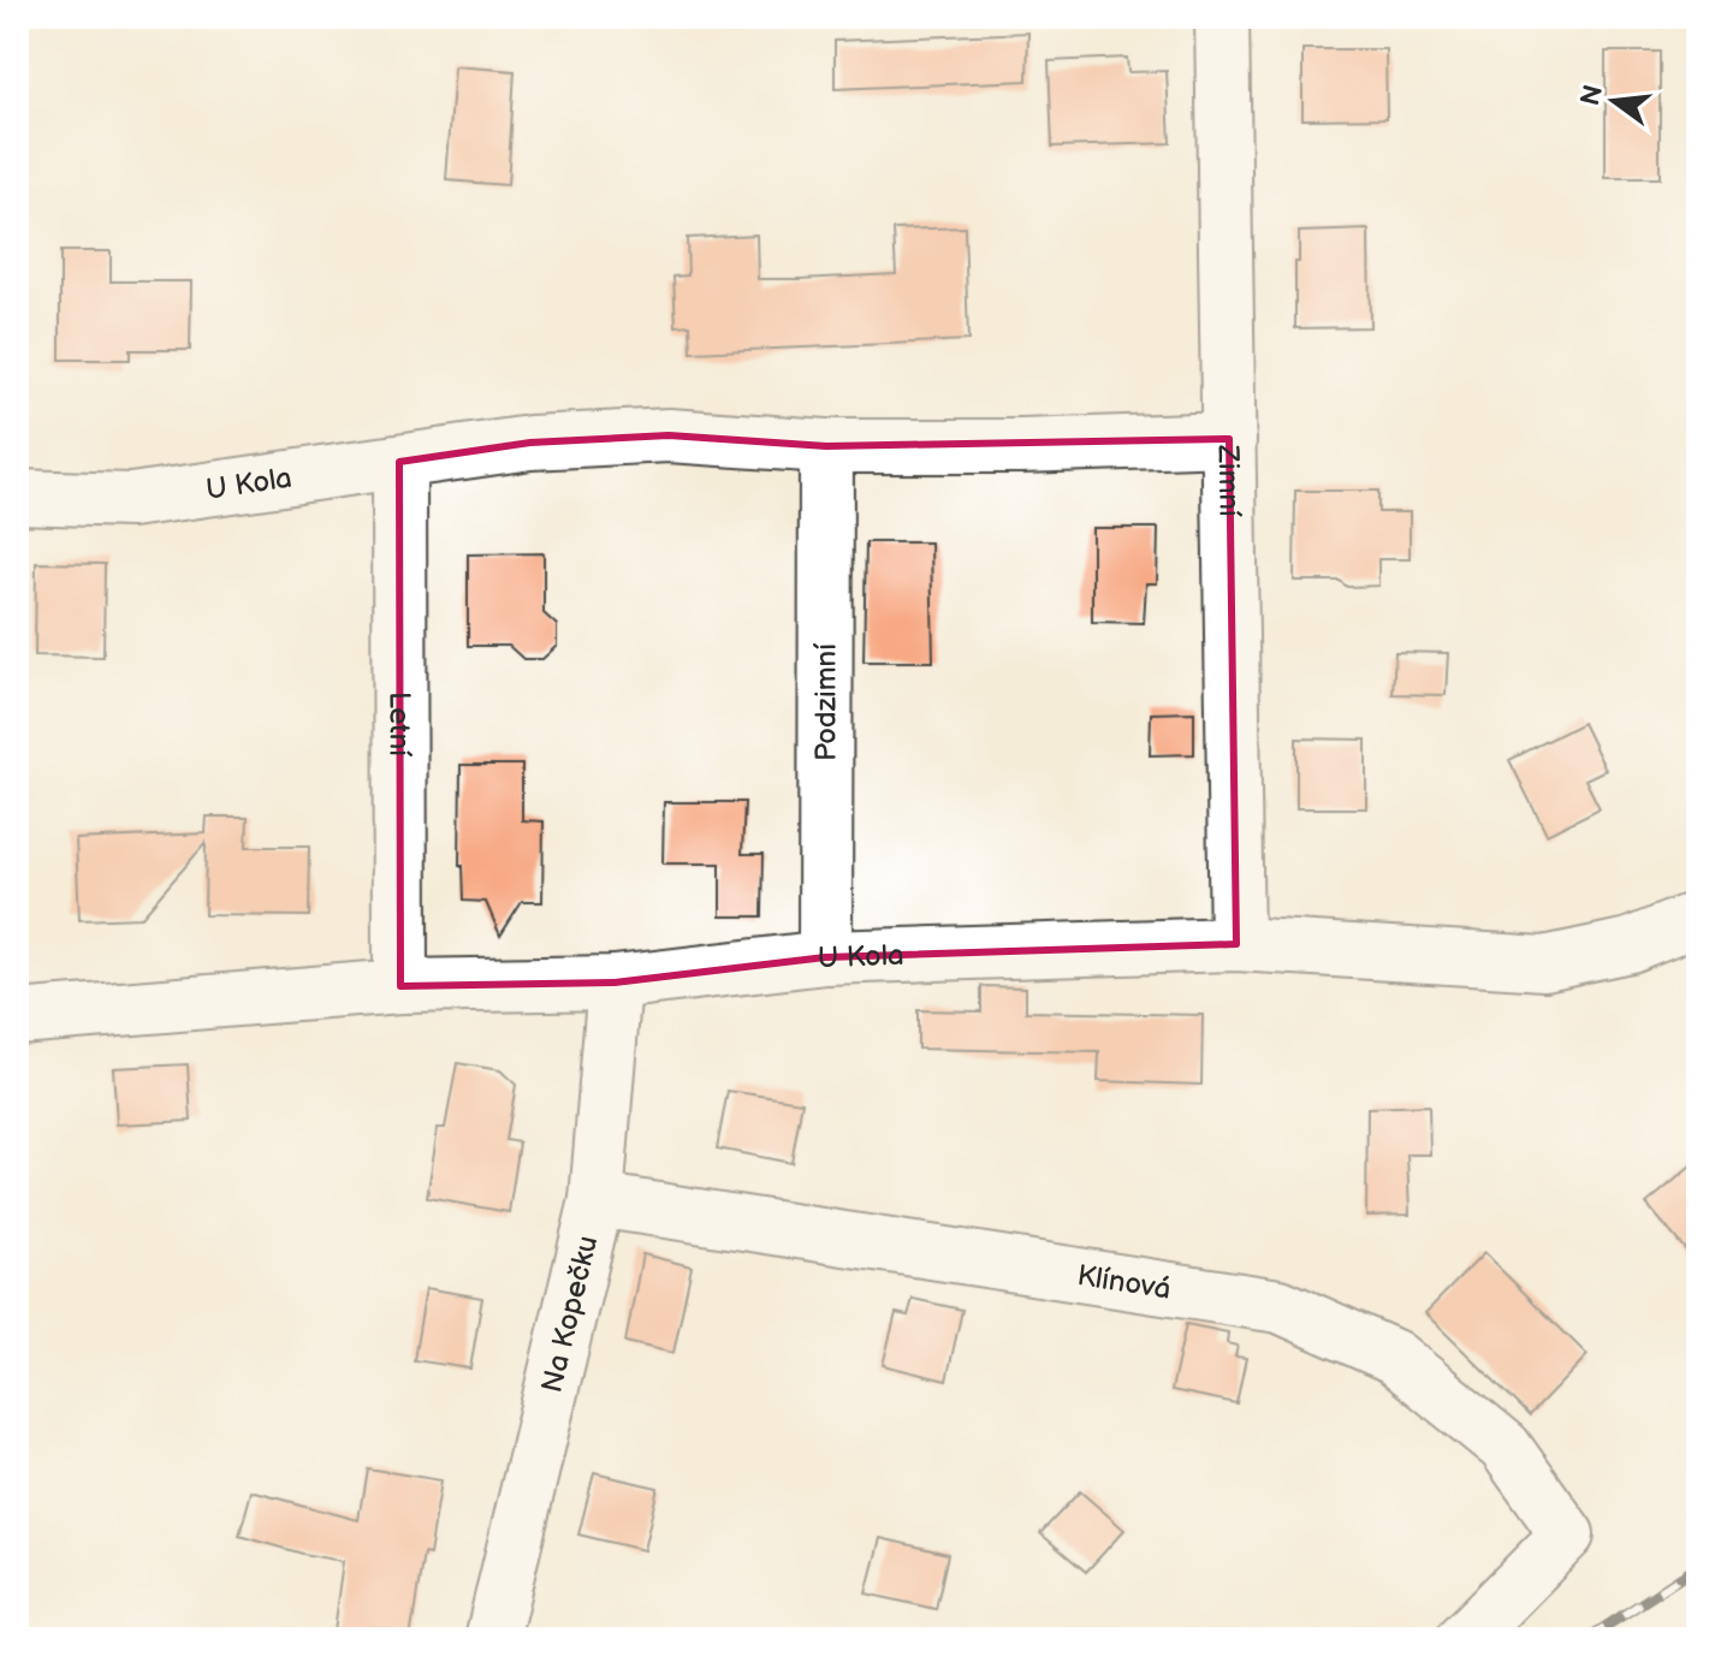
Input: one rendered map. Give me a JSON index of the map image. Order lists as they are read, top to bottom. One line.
{"streets":{"street":["Zimní","U Kola","Podzimní","Letní","Klínová","Na Kopečku"]},"crossings":[["Zimní","U Kola"],["U Kola","Podzimní"],["U Kola","Letní"],["U Kola","Na Kopečku"],["Klínová","Na Kopečku"]],"north":"left"}
